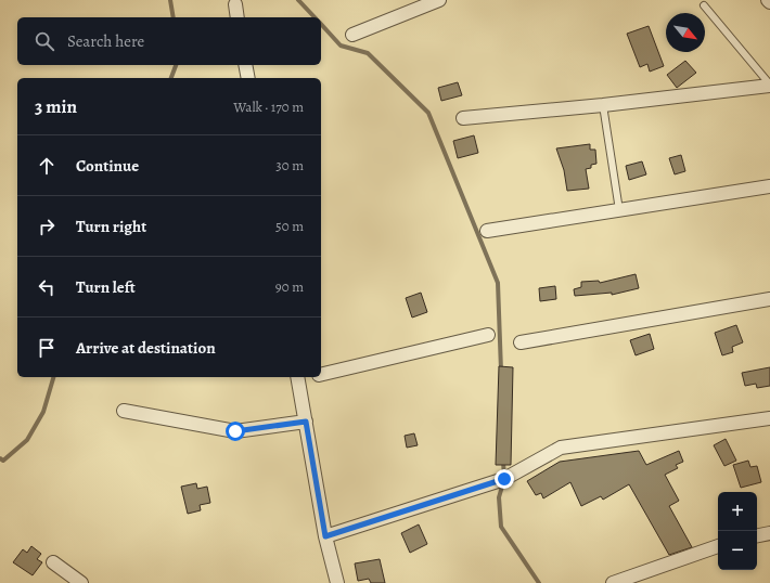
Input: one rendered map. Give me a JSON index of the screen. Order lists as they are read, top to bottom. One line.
{"north":"bottom right","page":{"search":"Search here","heading":["3 min","Walk · 170 m"],"list":[["Continue","30 m"],["Turn right","50 m"],["Turn left","90 m"],"Arrive at destination"],"map_buttons":["+","−"]}}
